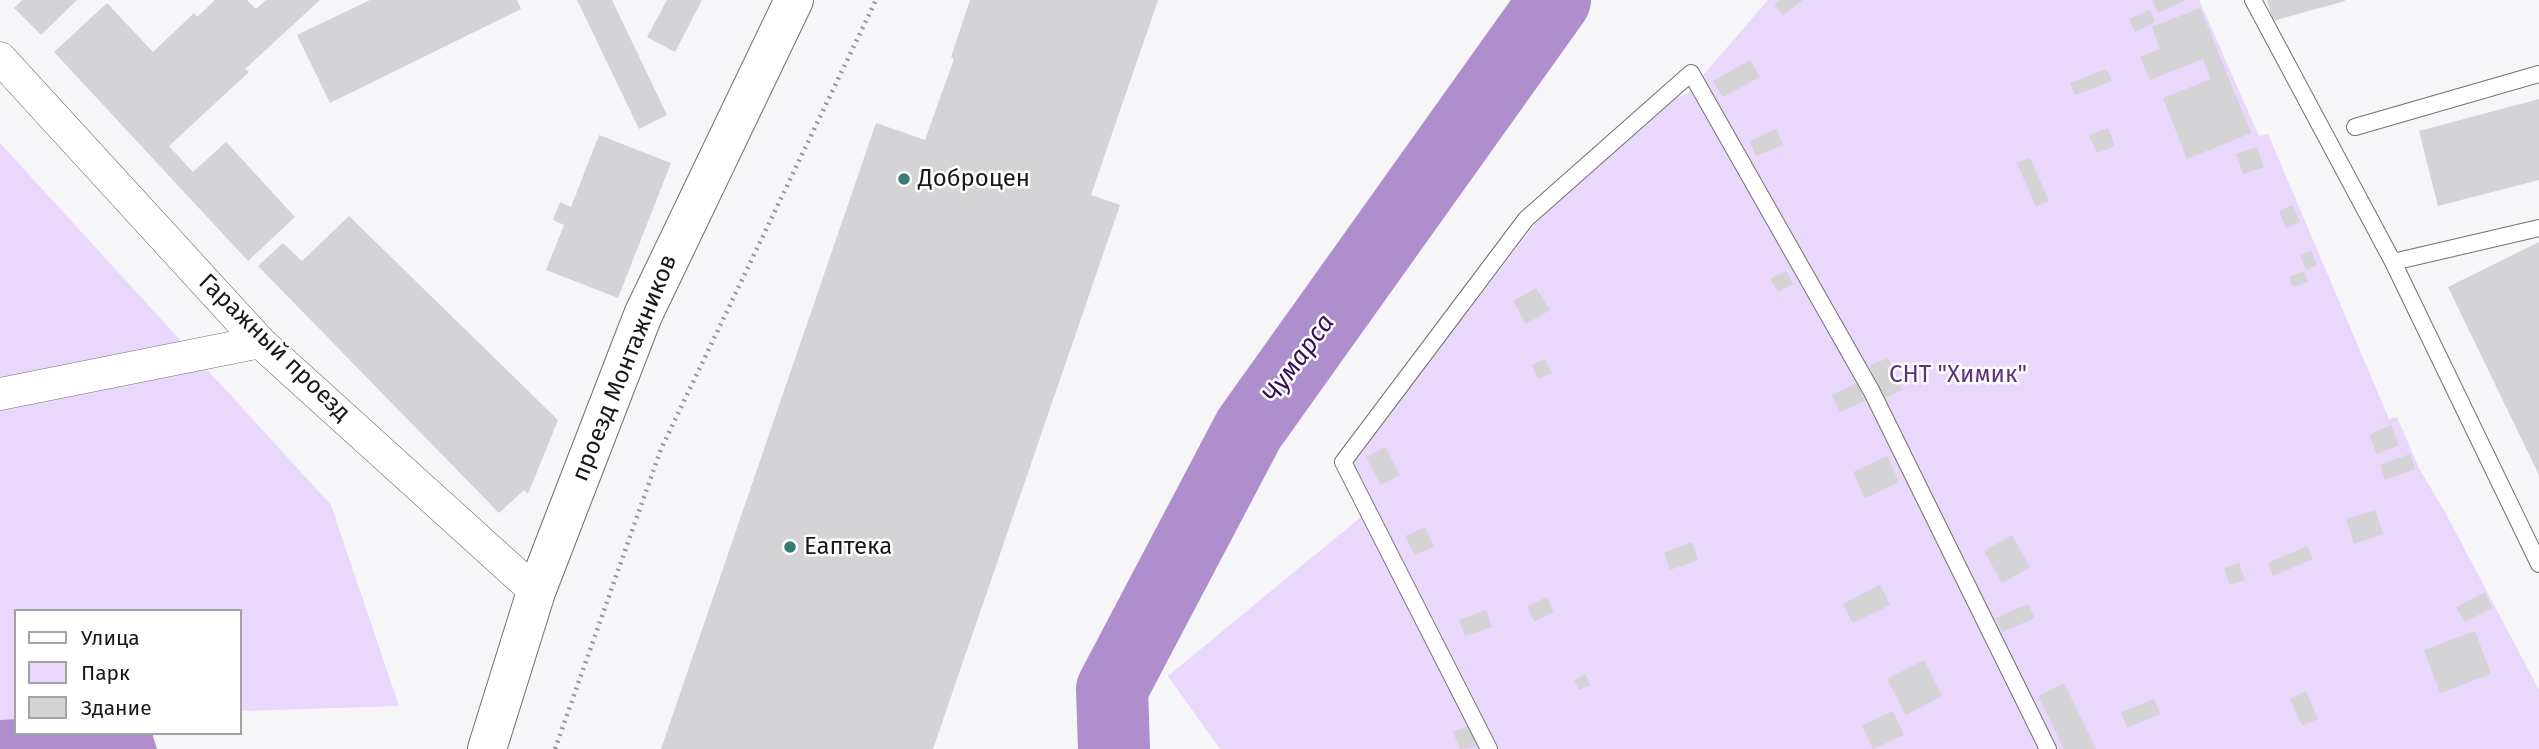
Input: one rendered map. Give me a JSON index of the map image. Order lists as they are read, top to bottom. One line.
{"streets":{"main road":["проезд Монтажников"],"street":["Гаражный проезд"]},"crossings":[["Гаражный проезд","проезд Монтажников"]],"water":["Чумарса"],"parks":["СНТ \"Химик\""],"places":["Доброцен","Еаптека"],"legend":["Улица","Парк","Здание"]}
